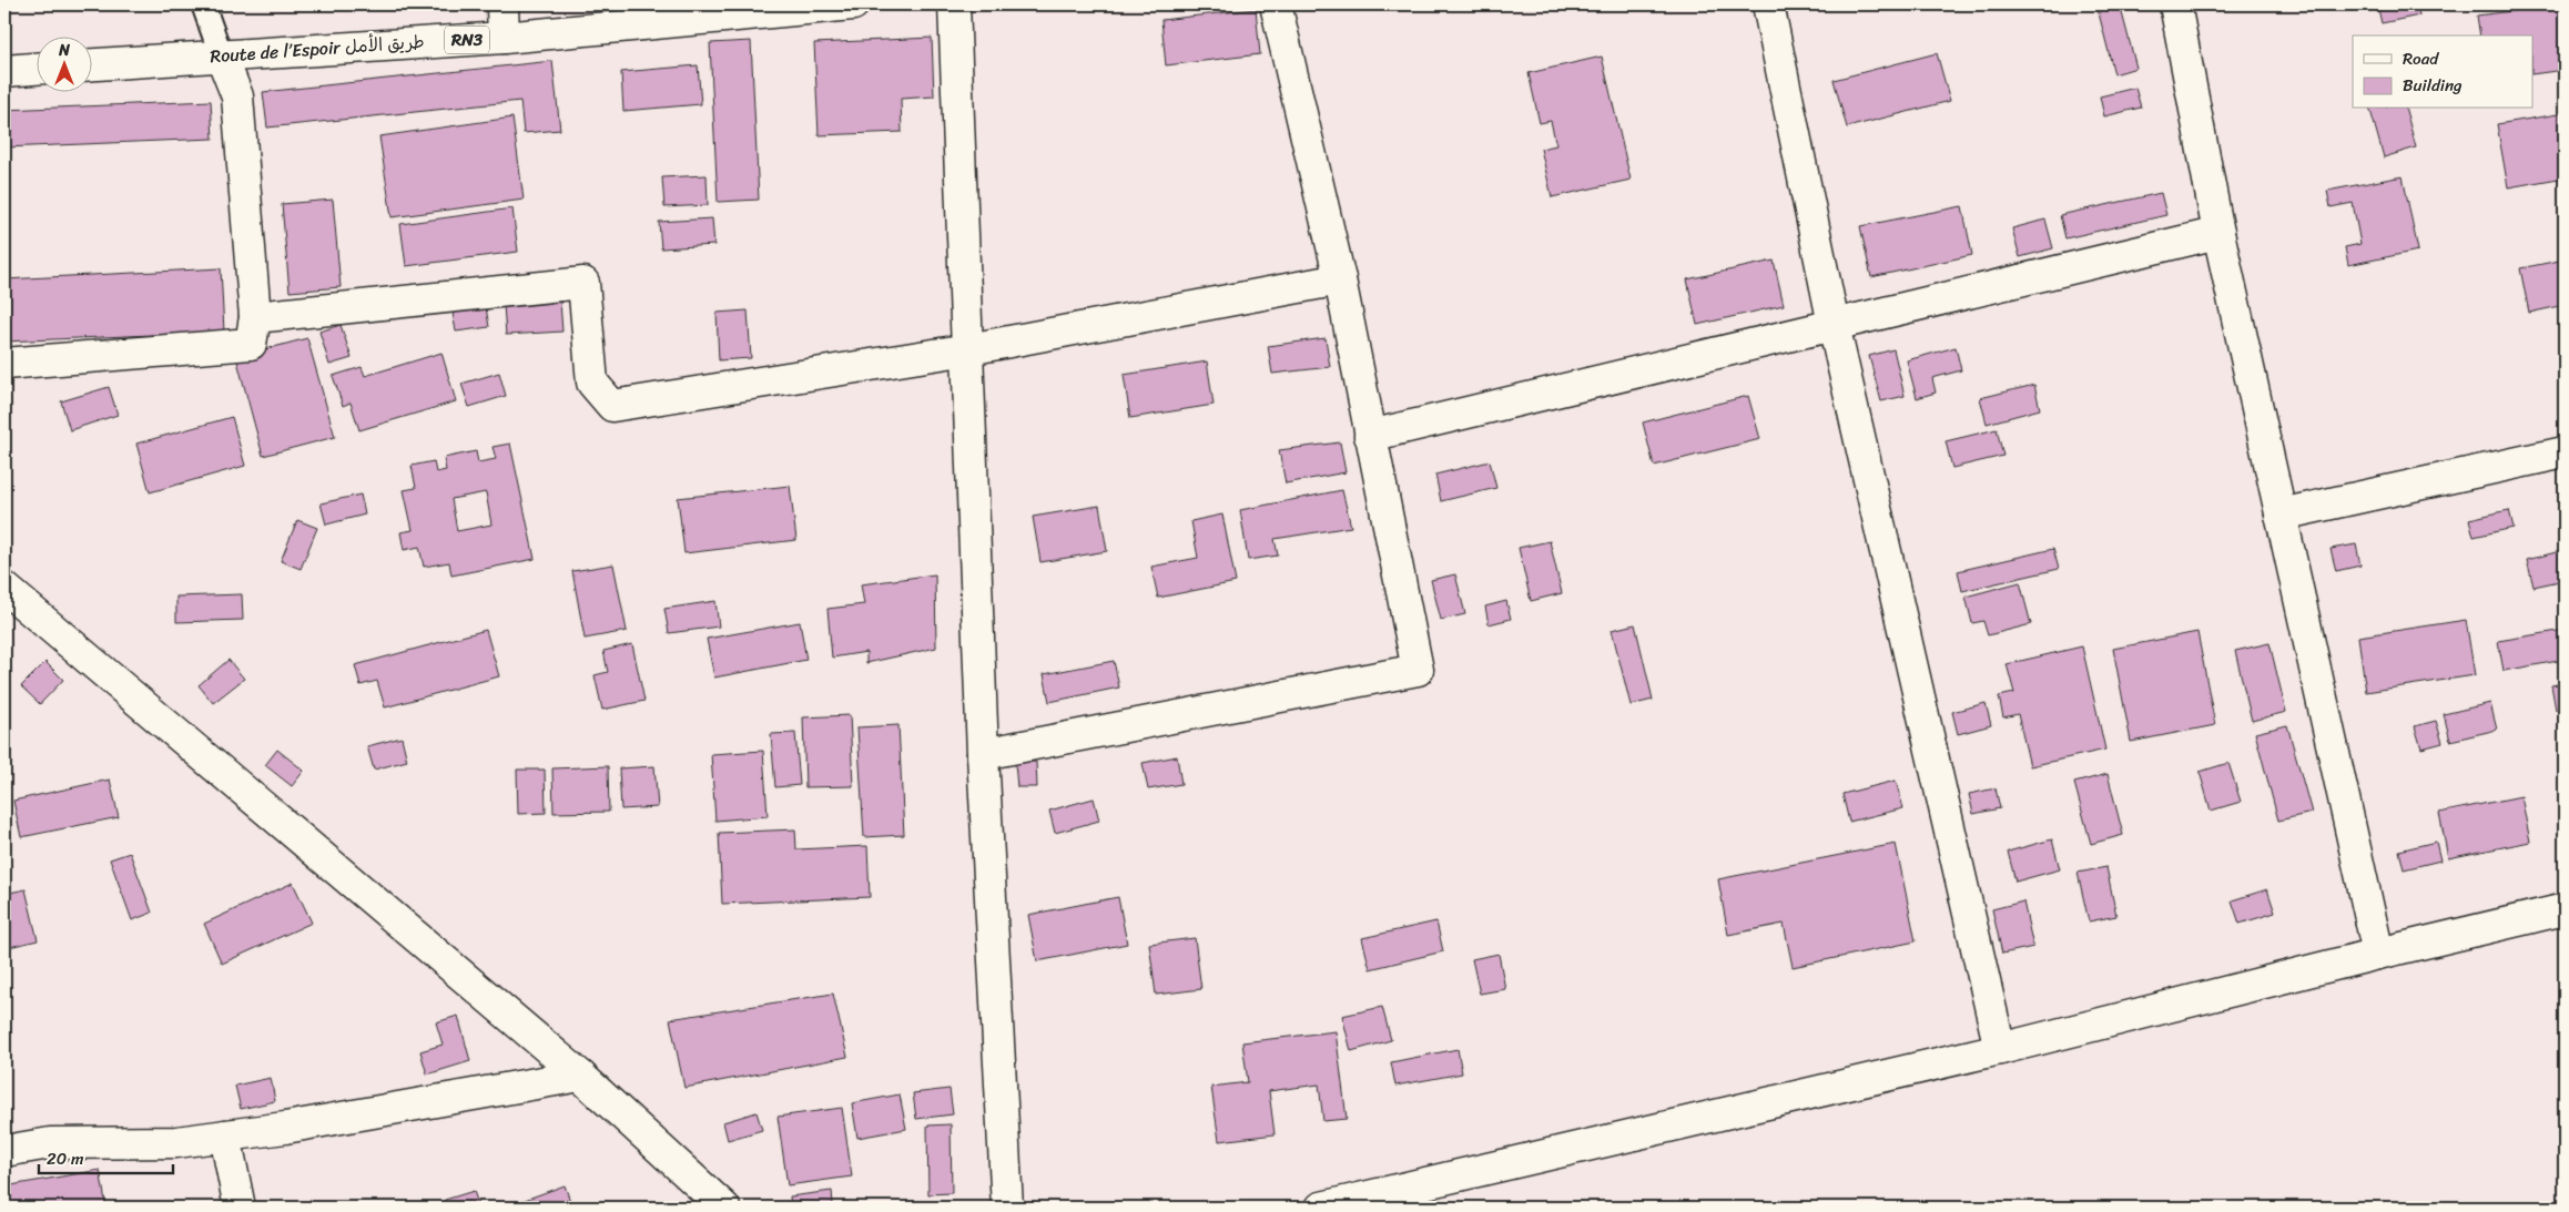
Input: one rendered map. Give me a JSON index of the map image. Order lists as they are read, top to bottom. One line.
{"streets":{"main road":["RN3","Route de l’Espoir طريق الأمل"]},"legend":["Road","Building"],"scale_bar":"20 m","north":"top"}
